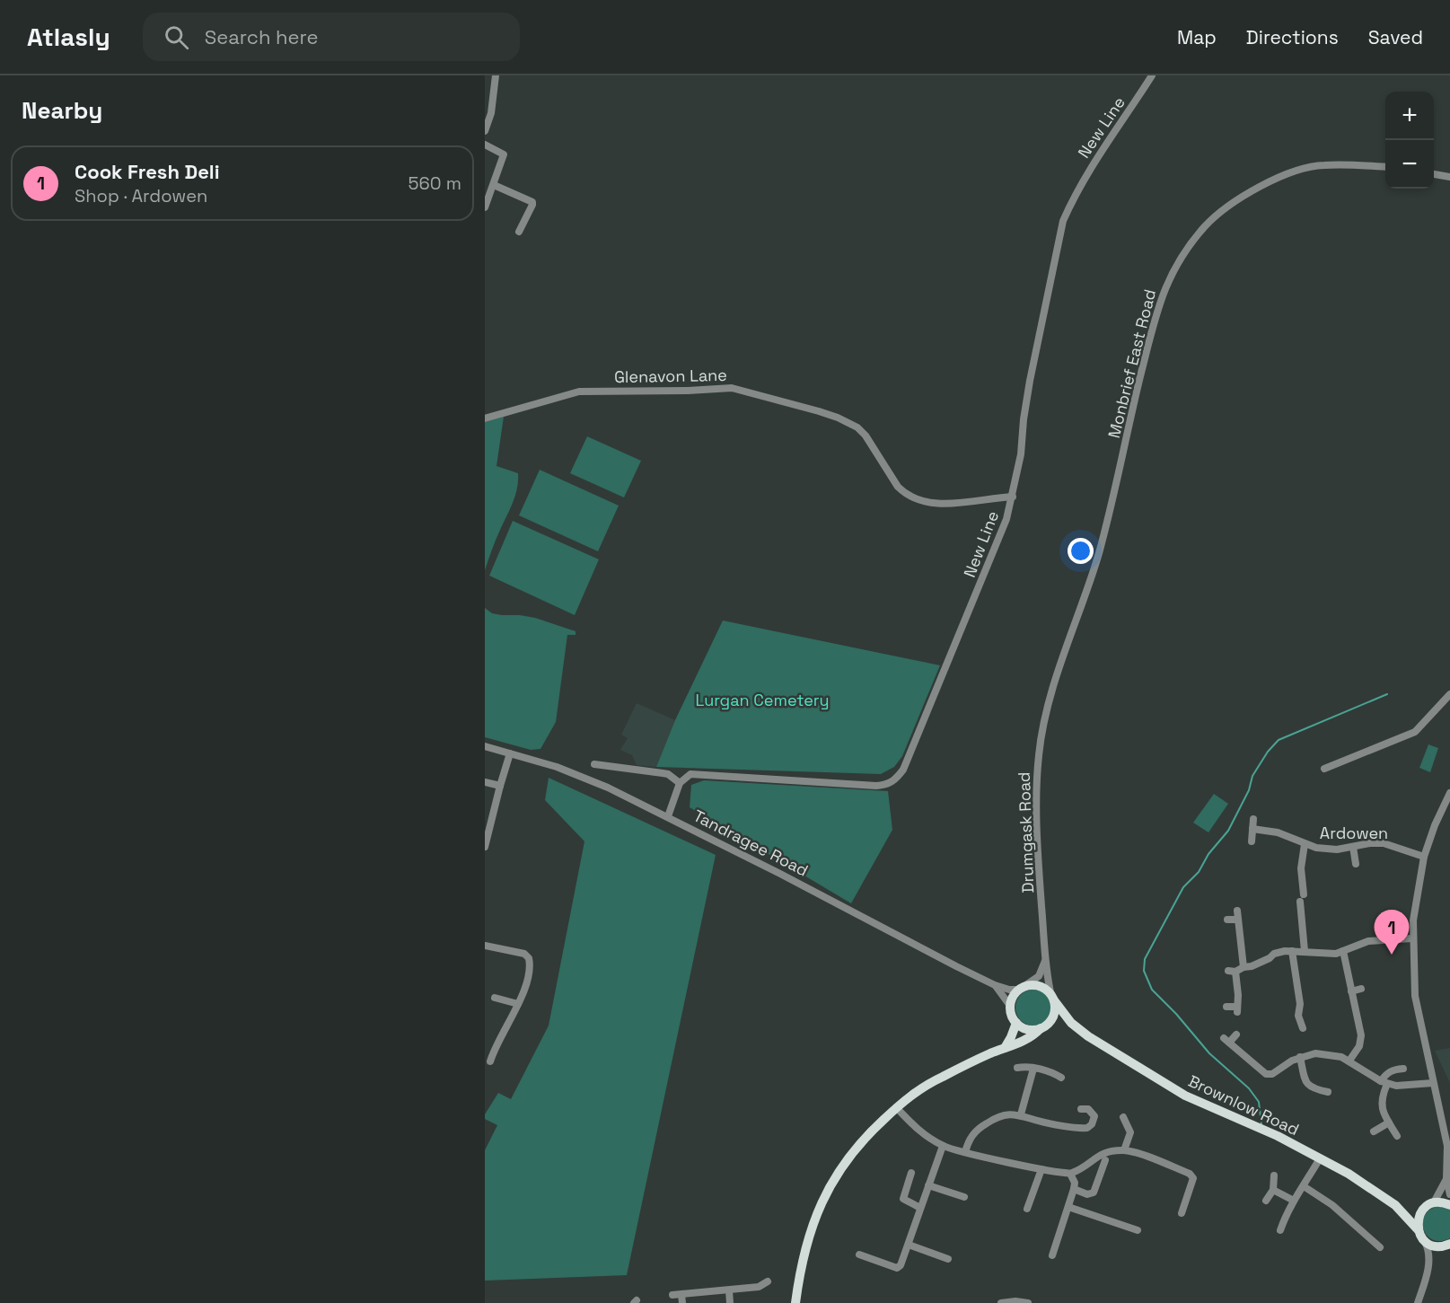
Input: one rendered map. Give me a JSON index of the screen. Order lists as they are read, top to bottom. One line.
{"streets":{"main road":["Brownlow Road"],"street":["New Line","Monbrief East Road","Glenavon Lane","Drumgask Road","Ardowen","Tandragee Road"]},"crossings":[["New Line","Glenavon Lane"],["Monbrief East Road","Drumgask Road"],["Drumgask Road","Tandragee Road"],["Drumgask Road","Brownlow Road"],["Tandragee Road","Brownlow Road"]],"parks":["Lurgan Cemetery"],"page":{"header":"Atlasly","search":"Search here","nav":["Map","Directions","Saved"],"heading":"Nearby","map_buttons":["+","−"],"list":[{"mark":"1","name":"Cook Fresh Deli","note":"Shop · Ardowen","value":"560 m"}],"pins":"1"}}
